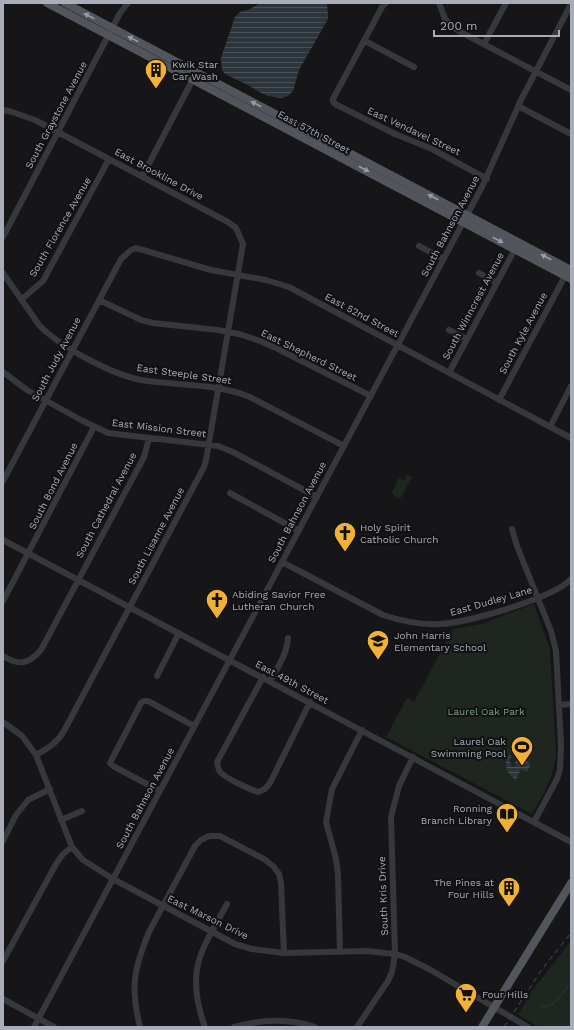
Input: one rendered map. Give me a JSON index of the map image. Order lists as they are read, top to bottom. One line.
{"streets":{"main road":["East 57th Street"],"street":["South Graystone Avenue","East Vendavel Street","East Brookline Drive","South Bahnson Avenue","South Florence Avenue","South Winncrest Avenue","East 52nd Street","South Kyle Avenue","East Shepherd Street","South Judy Avenue","East Steeple Street","East Mission Street","South Bond Avenue","South Cathedral Avenue","South Lisanne Avenue","East Dudley Lane","East 49th Street","South Kris Drive","East Marson Drive"]},"crossings":[["South Graystone Avenue","East 57th Street"],["South Graystone Avenue","East Brookline Drive"],["East Vendavel Street","South Bahnson Avenue"],["East 57th Street","South Bahnson Avenue"],["East 57th Street","South Winncrest Avenue"],["East 57th Street","South Kyle Avenue"],["East Brookline Drive","South Florence Avenue"],["East Brookline Drive","East 52nd Street"],["East Brookline Drive","South Lisanne Avenue"],["South Bahnson Avenue","East 52nd Street"],["South Bahnson Avenue","East Shepherd Street"],["South Bahnson Avenue","East Steeple Street"],["South Bahnson Avenue","East Mission Street"],["South Bahnson Avenue","East Dudley Lane"],["South Bahnson Avenue","East 49th Street"],["South Bahnson Avenue","East Marson Drive"],["South Florence Avenue","East Steeple Street"],["South Winncrest Avenue","East 52nd Street"],["East 52nd Street","South Kyle Avenue"],["East 52nd Street","South Judy Avenue"],["East Shepherd Street","South Judy Avenue"],["East Shepherd Street","South Lisanne Avenue"],["South Judy Avenue","East Steeple Street"],["South Judy Avenue","East Mission Street"],["East Steeple Street","South Lisanne Avenue"],["East Mission Street","South Bond Avenue"],["East Mission Street","South Cathedral Avenue"],["East Mission Street","South Lisanne Avenue"],["South Bond Avenue","East 49th Street"],["South Cathedral Avenue","East 49th Street"],["South Lisanne Avenue","East 49th Street"],["South Lisanne Avenue","East Marson Drive"],["East 49th Street","South Kris Drive"],["South Kris Drive","East Marson Drive"]],"parks":["Laurel Oak Park"],"places":{"building":["Kwik Star Car Wash","The Pines at Four Hills"],"church":["Holy Spirit Catholic Church","Abiding Savior Free Lutheran Church"],"school or university":["John Harris Elementary School"],"sports":["Laurel Oak Swimming Pool"],"library":["Ronning Branch Library"],"supermarket":["Four Hills"]},"scale_bar":"200 m"}
